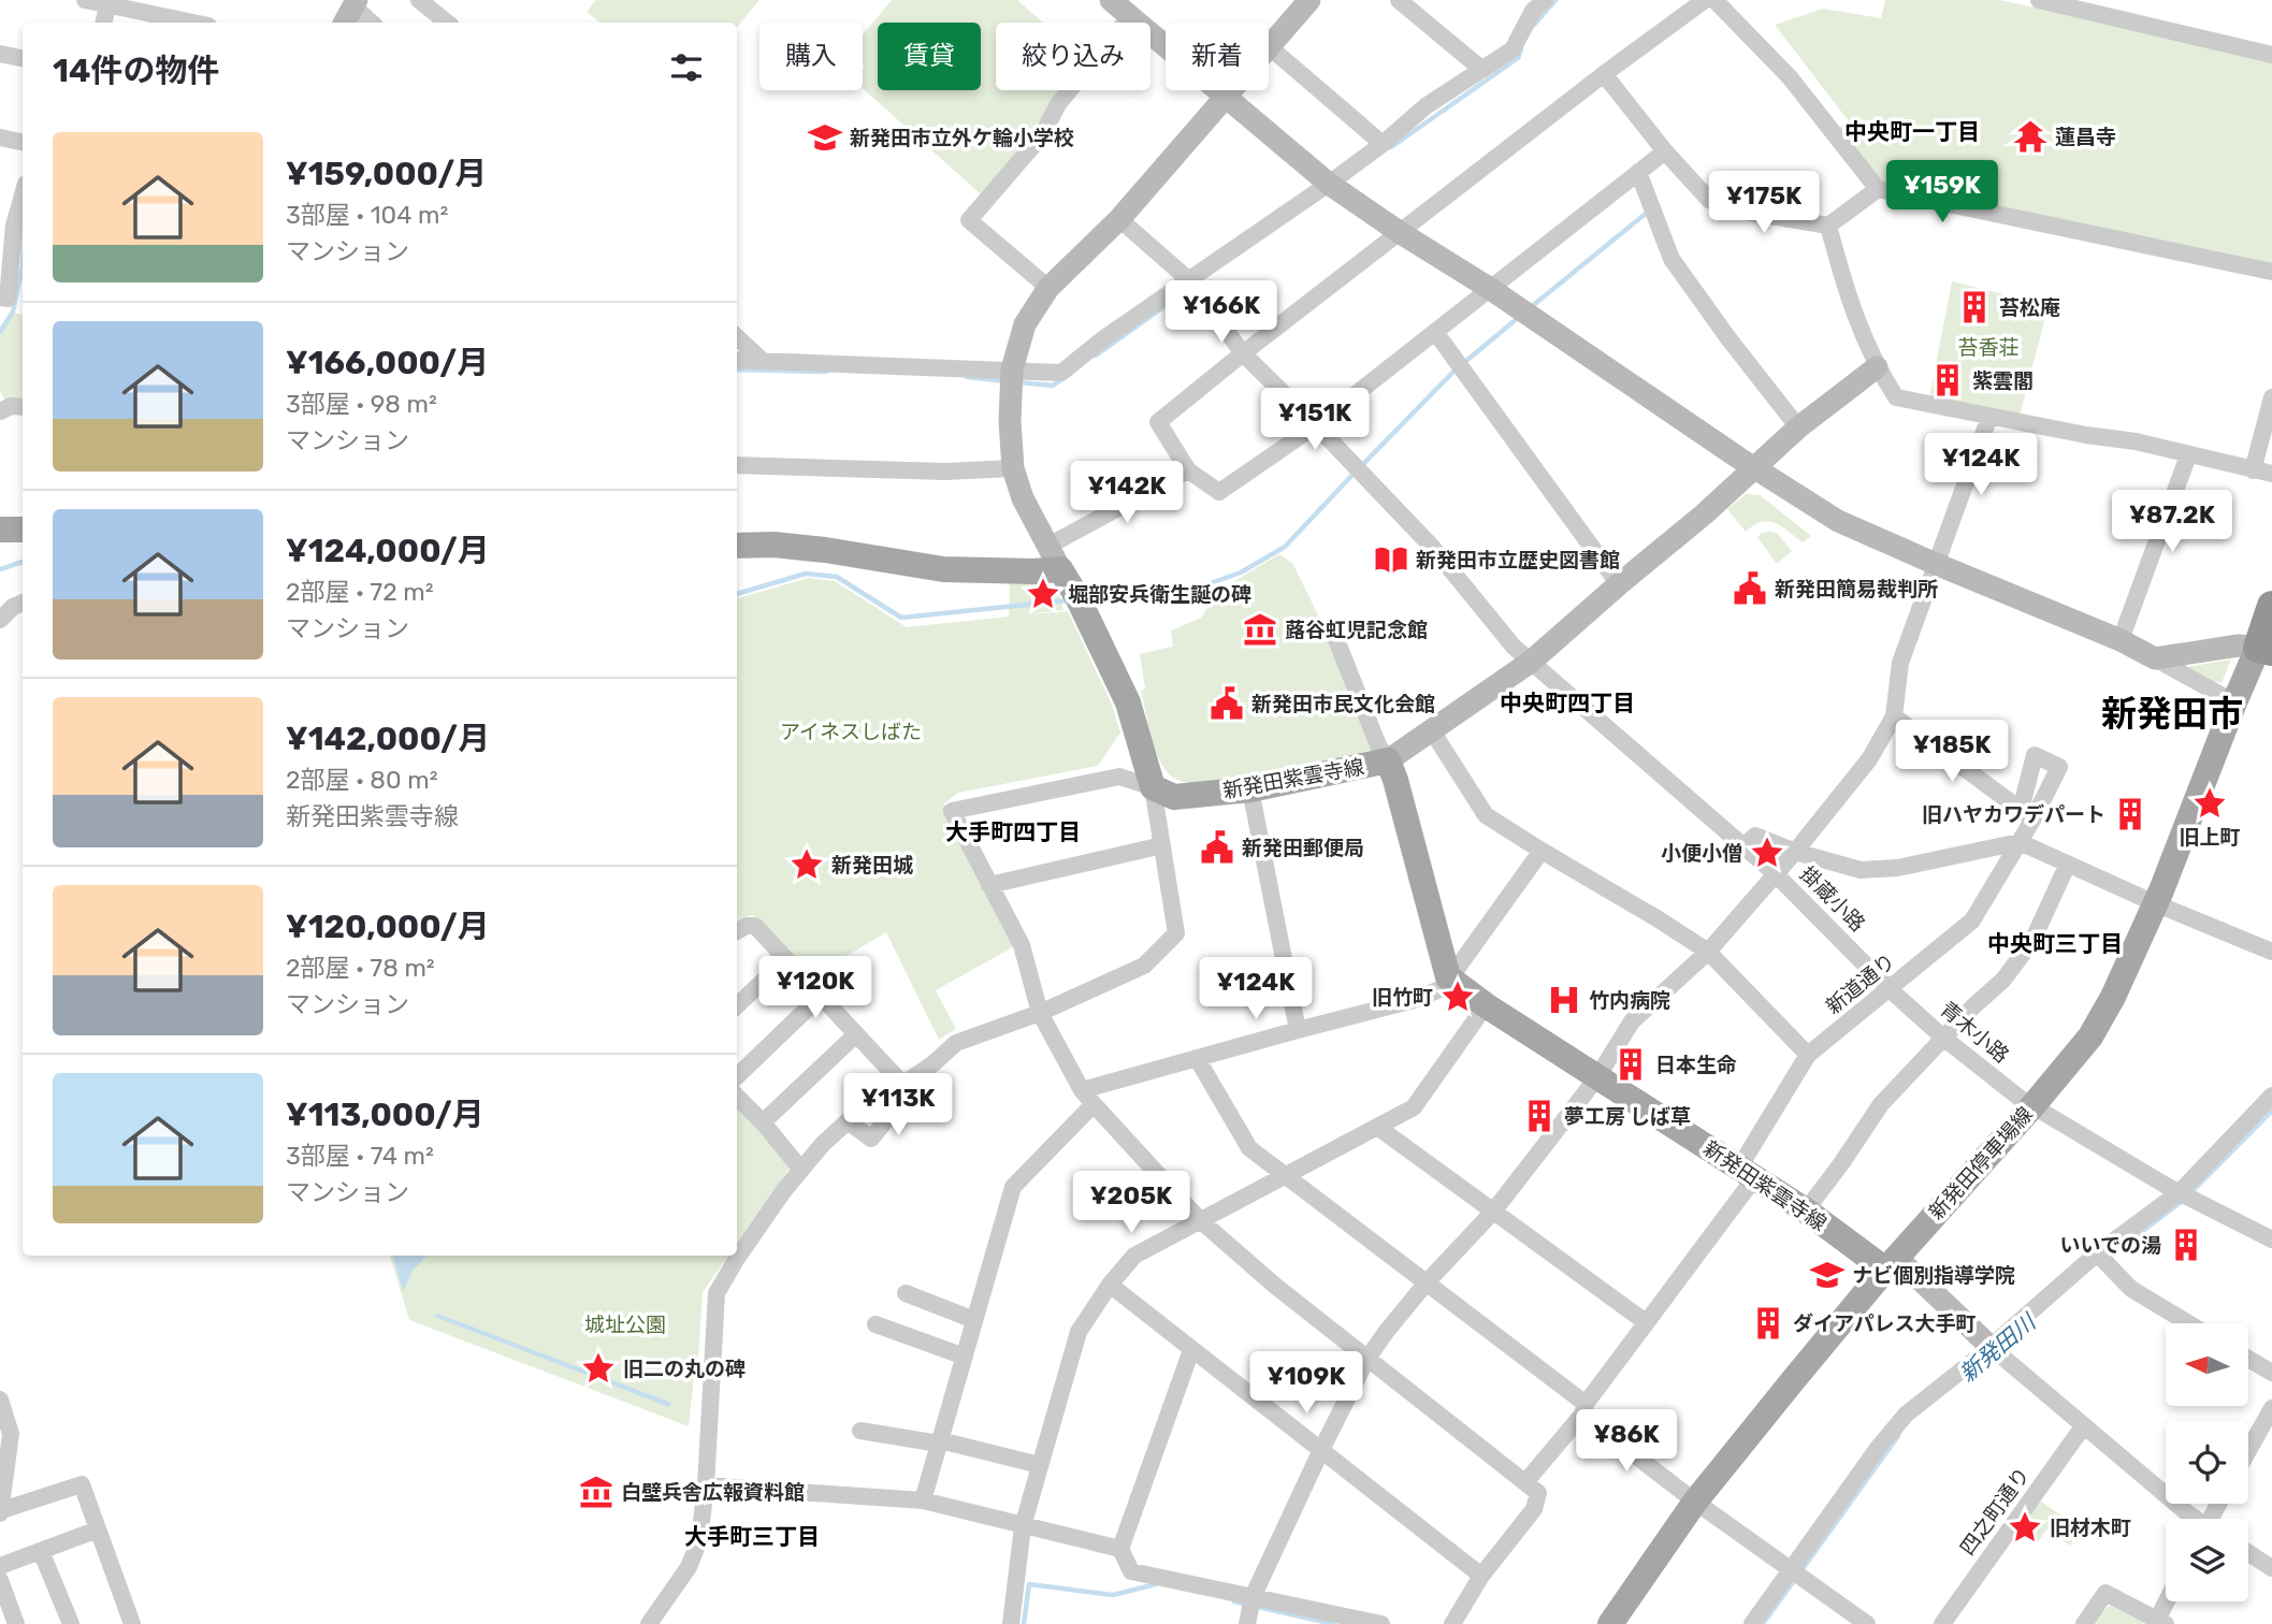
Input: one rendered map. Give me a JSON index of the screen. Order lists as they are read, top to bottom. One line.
{"streets":{"main road":["新発田紫雲寺線","新発田停車場線"],"street":["掛蔵小路","新道通り","青木小路","四之町通り"]},"crossings":[["新発田紫雲寺線","新道通り"],["新発田紫雲寺線","新発田停車場線"],["掛蔵小路","新道通り"],["掛蔵小路","青木小路"],["新道通り","青木小路"],["青木小路","新発田停車場線"]],"districts":["中央町一丁目","中央町四丁目","新発田市","大手町四丁目","中央町三丁目","大手町三丁目"],"water":["新発田川"],"parks":["苔香荘","アイネスしばた","城址公園"],"places":{"temple":["蓮昌寺"],"school or university":["新発田市立外ケ輪小学校","ナビ個別指導学院"],"building":["苔松庵","紫雲閣","旧ハヤカワデパート","日本生命","夢工房 しば草","いいでの湯","ダイアパレス大手町"],"library":["新発田市立歴史図書館"],"public building":["新発田簡易裁判所","新発田市民文化会館","新発田郵便局"],"place":["堀部安兵衛生誕の碑","旧上町","小便小僧","新発田城","旧竹町","旧二の丸の碑","旧材木町"],"museum":["蕗谷虹児記念館","白壁兵舎広報資料館"],"hospital":["竹内病院"]},"north":"left","page":{"chip":["購入","賃貸","絞り込み","新着"],"heading":"14件の物件","list":[{"name":"¥159,000/月","note":"3部屋 · 104 m² · マンション"},{"name":"¥166,000/月","note":"3部屋 · 98 m² · マンション"},{"name":"¥124,000/月","note":"2部屋 · 72 m² · マンション"},{"name":"¥142,000/月","note":"2部屋 · 80 m² · 新発田紫雲寺線"},{"name":"¥120,000/月","note":"2部屋 · 78 m² · マンション"},{"name":"¥113,000/月","note":"3部屋 · 74 m² · マンション"}],"price":["¥159K","¥175K","¥166K","¥151K","¥124K","¥142K","¥87.2K","¥185K","¥120K","¥124K","¥113K","¥205K","¥109K","¥86K"]}}
